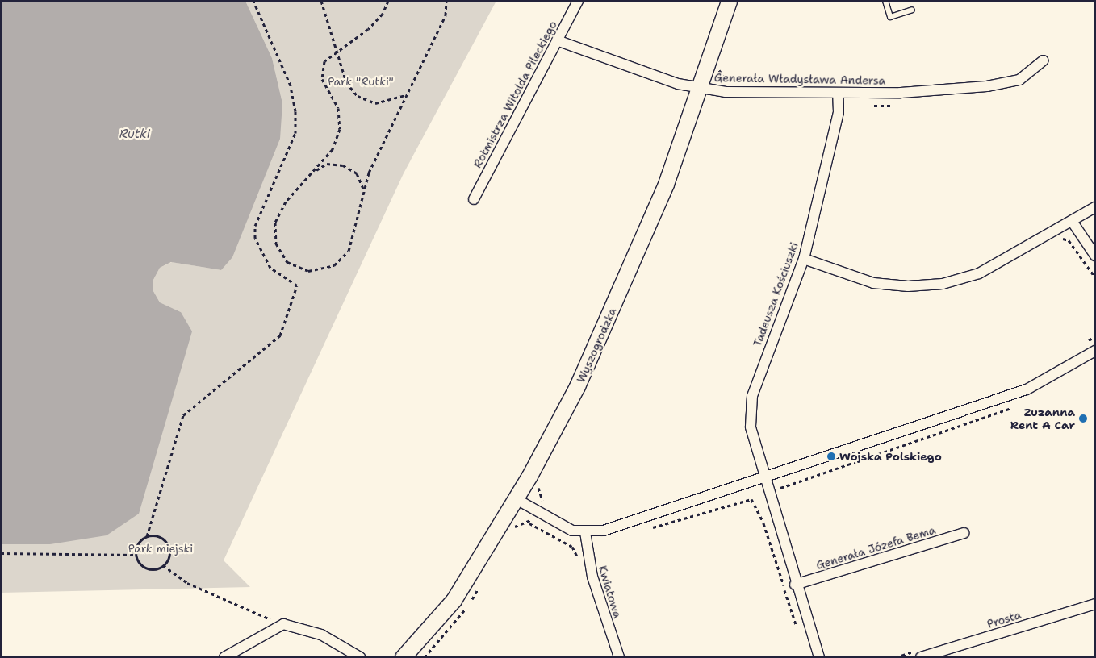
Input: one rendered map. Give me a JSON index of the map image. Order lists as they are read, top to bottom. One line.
{"streets":{"main road":["Wyszogrodzka"],"street":["Generała Władysława Andersa","Rotmistrza Witolda Pileckiego","Tadeusza Kościuszki","Generała Józefa Bema","Kwiatowa","Prosta"]},"crossings":[["Generała Władysława Andersa","Rotmistrza Witolda Pileckiego"],["Generała Władysława Andersa","Tadeusza Kościuszki"],["Generała Władysława Andersa","Wyszogrodzka"],["Tadeusza Kościuszki","Generała Józefa Bema"]],"water":["Rutki"],"parks":["Park \"Rutki\"","Park miejski"],"places":["Zuzanna Rent A Car","Wojska Polskiego"]}
